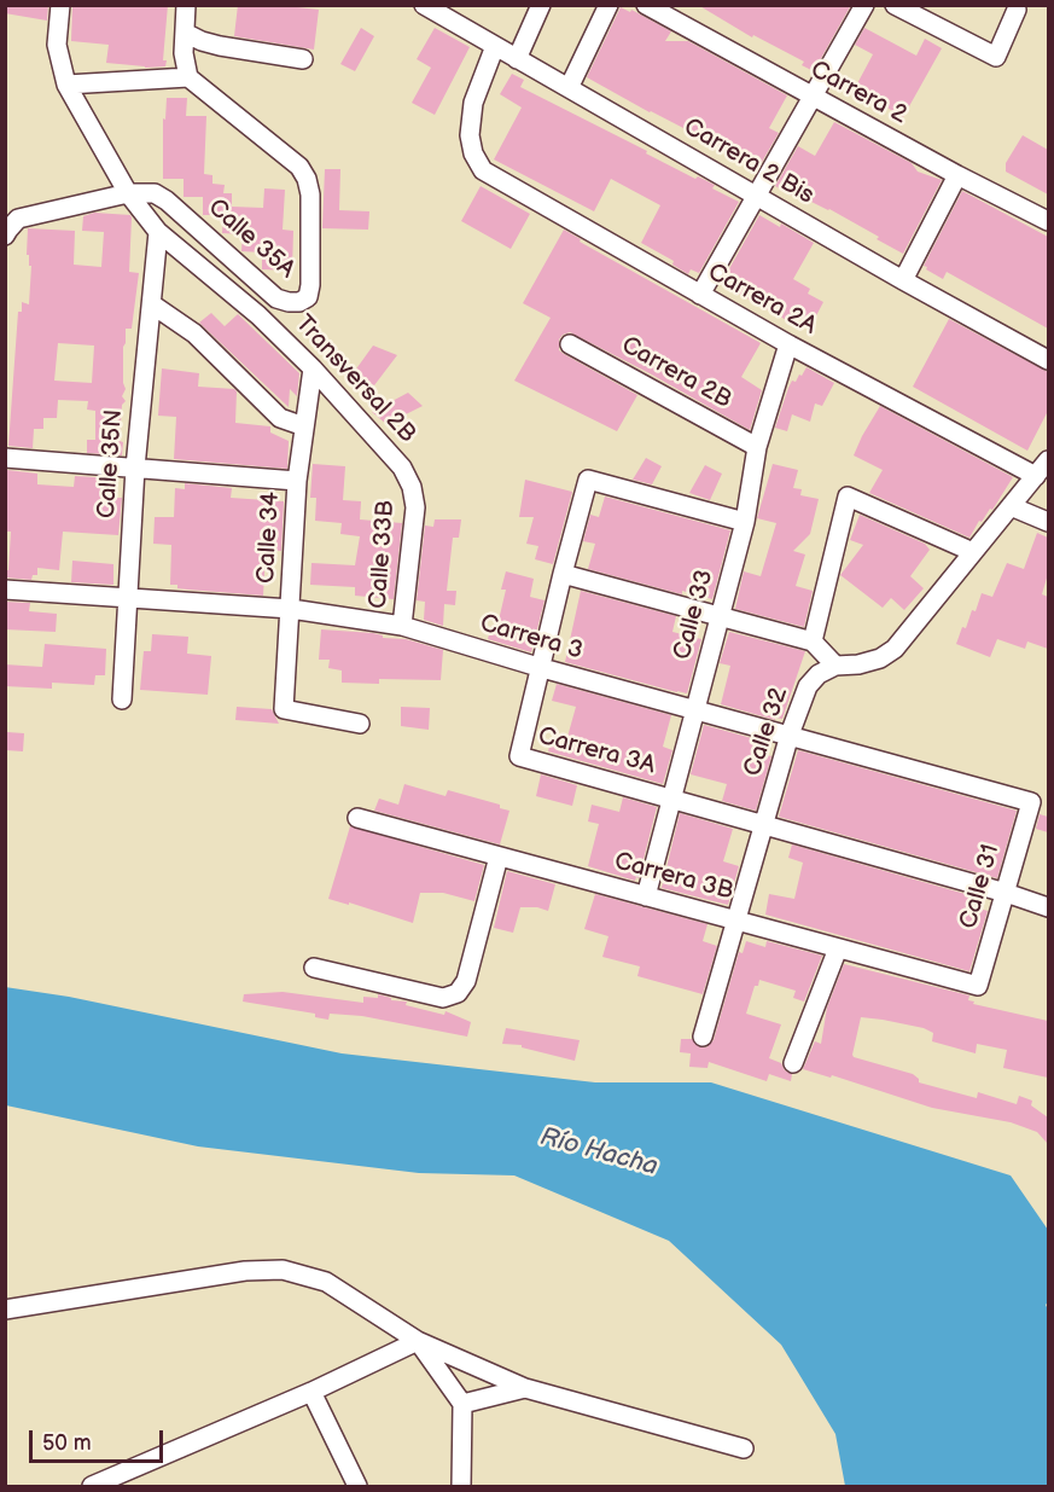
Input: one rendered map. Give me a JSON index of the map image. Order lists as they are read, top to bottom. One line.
{"streets":{"street":["Carrera 2","Carrera 2 Bis","Calle 35A","Carrera 2A","Carrera 2B","Transversal 2B","Calle 35N","Calle 34","Calle 33B","Calle 33","Carrera 3","Calle 32","Carrera 3A","Carrera 3B","Calle 31"]},"crossings":[["Carrera 2 Bis","Carrera 2A"],["Calle 35A","Transversal 2B"],["Carrera 2A","Calle 33"],["Carrera 2A","Calle 32"],["Carrera 2B","Calle 33"],["Transversal 2B","Calle 35N"],["Transversal 2B","Calle 34"],["Transversal 2B","Calle 33B"],["Calle 35N","Carrera 3"],["Calle 34","Carrera 3"],["Calle 33B","Carrera 3"],["Calle 33","Carrera 3"],["Calle 33","Carrera 3A"],["Calle 33","Carrera 3B"],["Carrera 3","Calle 32"],["Carrera 3","Carrera 3A"],["Carrera 3","Calle 31"],["Calle 32","Carrera 3A"],["Calle 32","Carrera 3B"],["Carrera 3A","Calle 31"],["Carrera 3B","Calle 31"]],"water":["Río Hacha"],"scale_bar":"50 m"}
